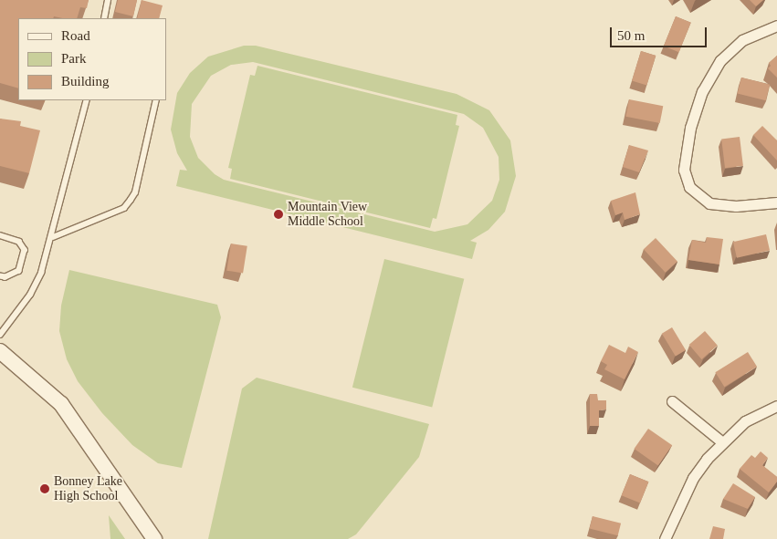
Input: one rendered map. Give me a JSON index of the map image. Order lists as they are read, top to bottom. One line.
{"places":["Mountain View Middle School","Bonney Lake High School"],"legend":["Road","Park","Building"],"scale_bar":"50 m"}
